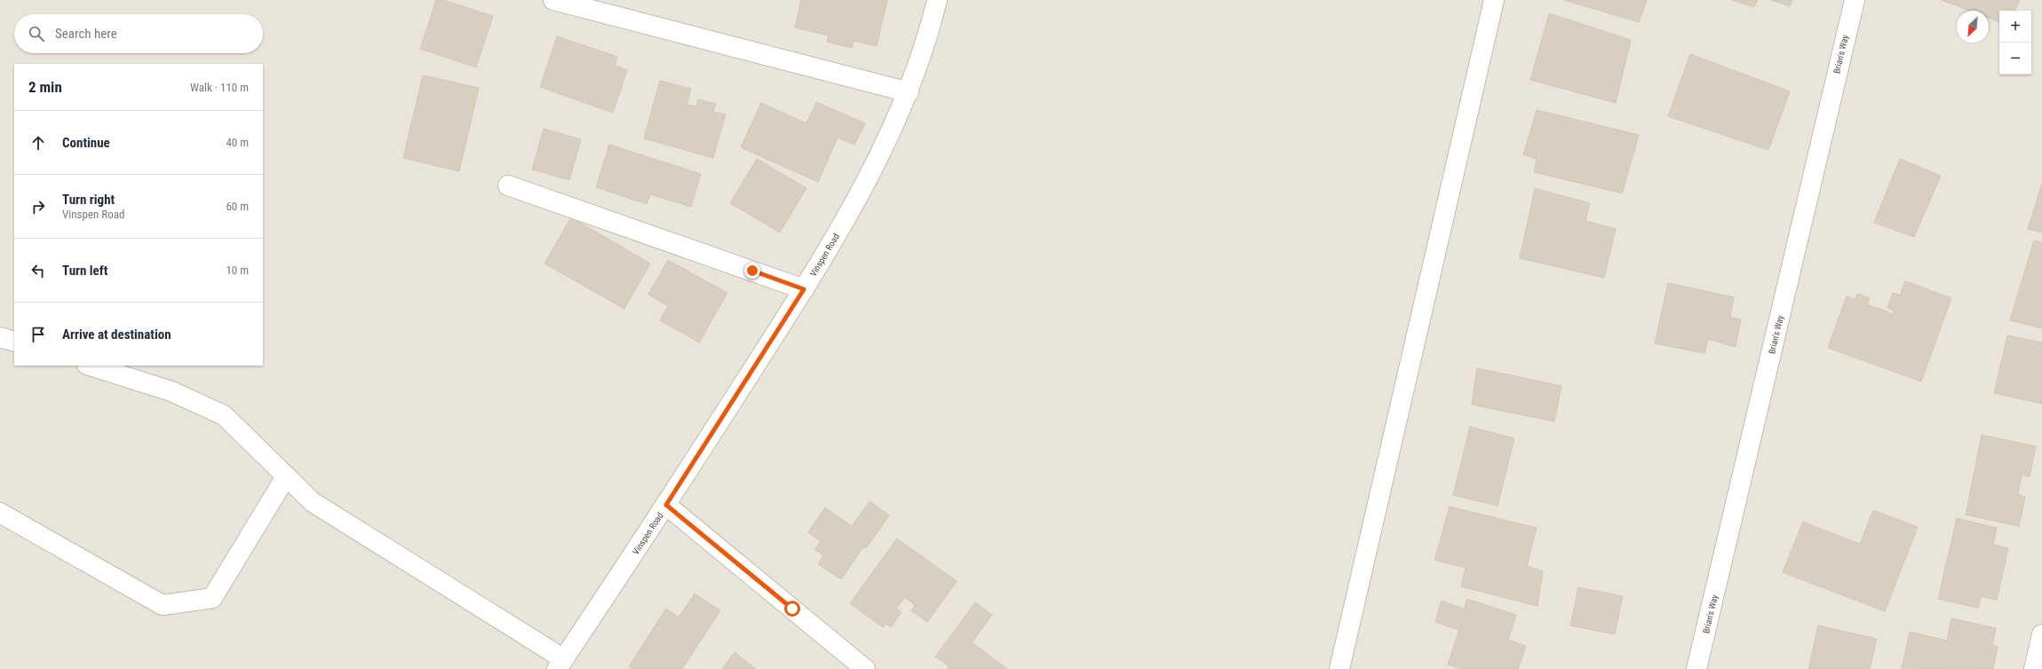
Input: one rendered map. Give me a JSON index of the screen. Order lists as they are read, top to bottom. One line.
{"streets":{"street":["Brian's Way","Vinspen Road"]},"north":"bottom left","page":{"map_buttons":["+","−"],"search":"Search here","heading":["2 min","Walk · 110 m"],"list":[["Continue","40 m"],["Turn right","Vinspen Road","60 m"],["Turn left","10 m"],"Arrive at destination"]}}
